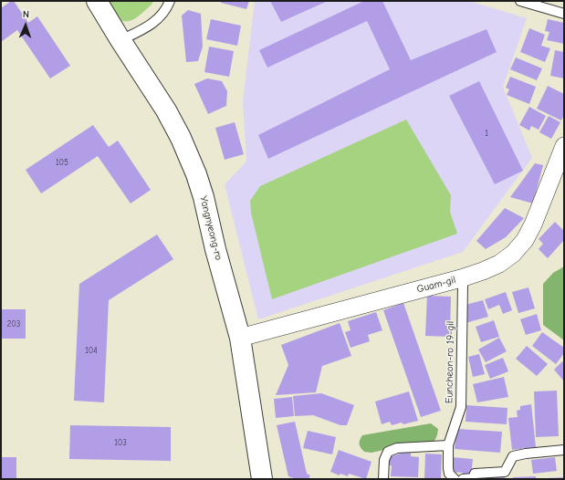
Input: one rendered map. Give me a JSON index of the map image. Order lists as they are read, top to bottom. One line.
{"streets":{"main road":["Yangnyeong-ro"],"street":["Guam-gil"],"lane":["Euncheon-ro 19-gil"]},"crossings":[["Yangnyeong-ro","Guam-gil"],["Guam-gil","Euncheon-ro 19-gil"]],"house_numbers":["1","105","203","104","103"],"north":"top"}
